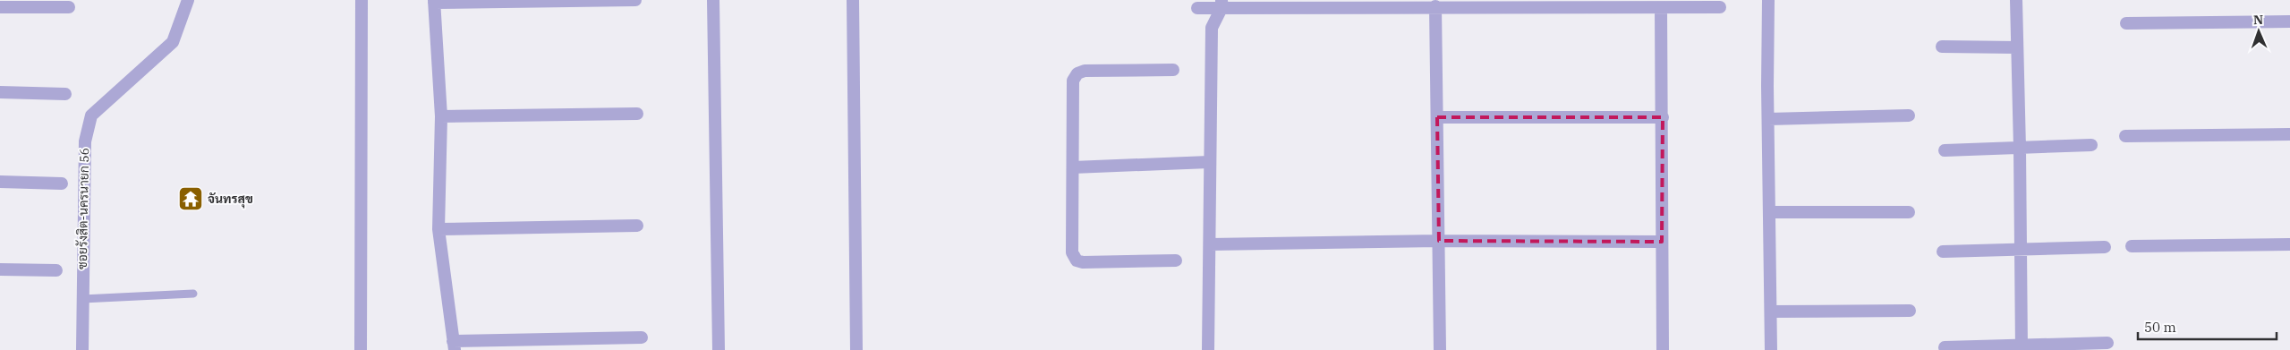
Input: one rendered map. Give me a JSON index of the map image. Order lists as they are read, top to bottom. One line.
{"streets":{"street":["ซอยรังสิต-นครนายก 56"]},"places":{"temple":["จันทรสุข"]},"scale_bar":"50 m","north":"top"}
